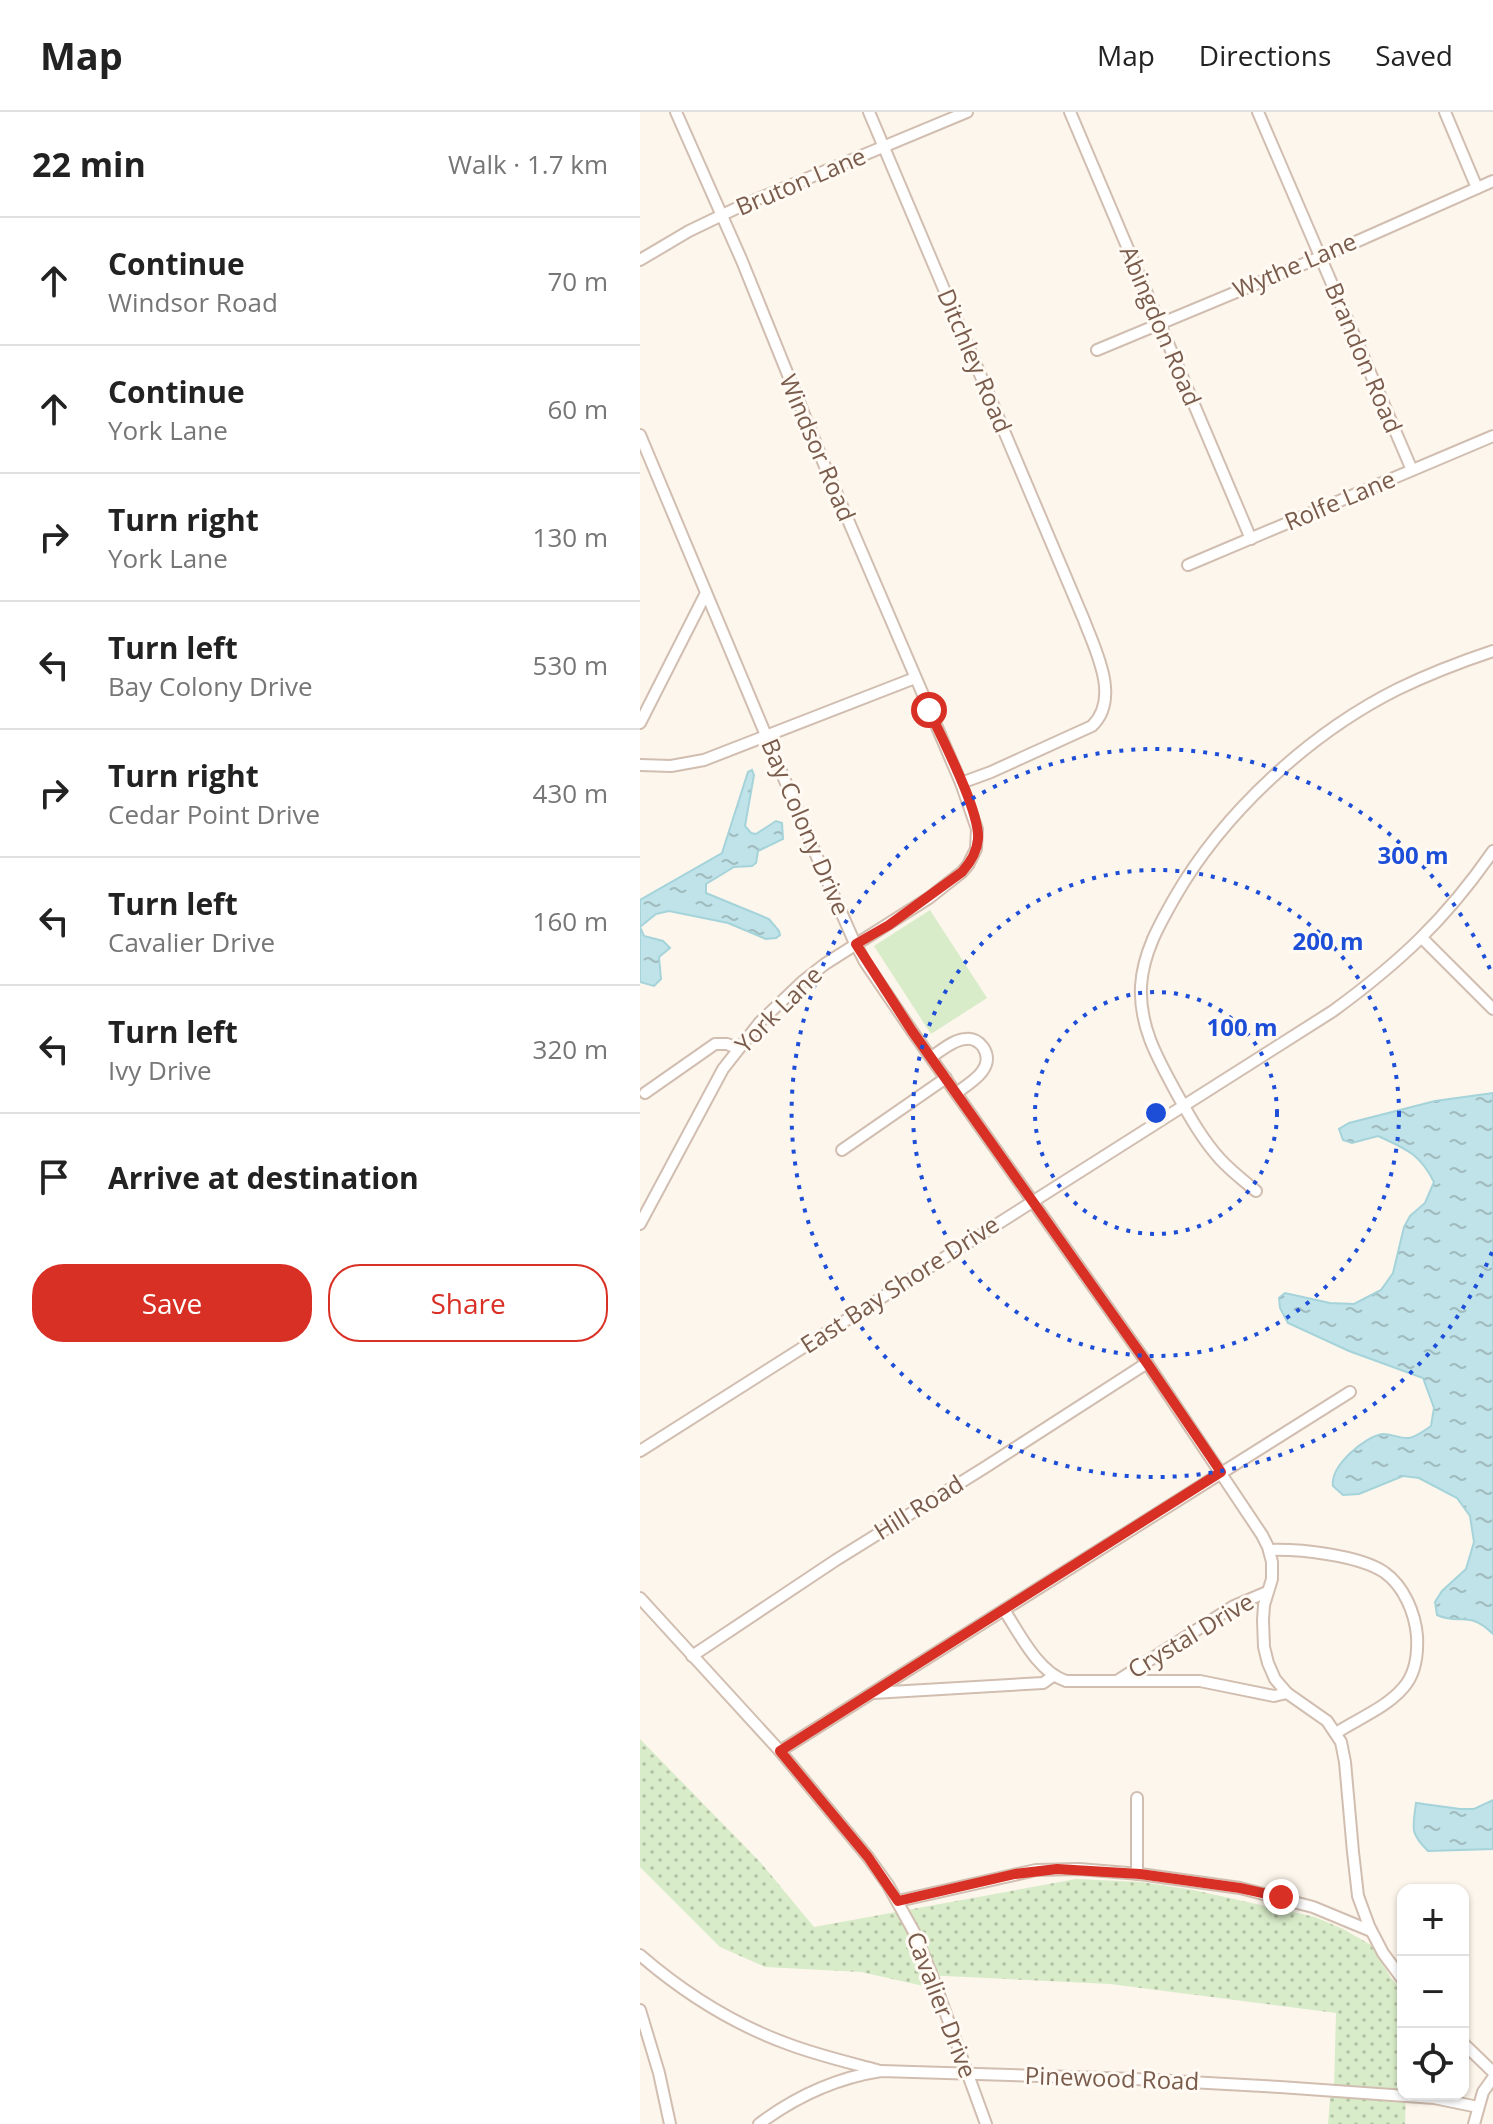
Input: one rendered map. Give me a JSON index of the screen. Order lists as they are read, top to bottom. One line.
{"streets":{"street":["Bruton Lane","Wythe Lane","Abingdon Road","Brandon Road","Ditchley Road","Windsor Road","Rolfe Lane","Bay Colony Drive","York Lane","East Bay Shore Drive","Hill Road","Crystal Drive","Cavalier Drive","Pinewood Road"]},"crossings":[["Bruton Lane","Ditchley Road"],["Bruton Lane","Windsor Road"],["Wythe Lane","Abingdon Road"],["Wythe Lane","Brandon Road"],["Abingdon Road","Rolfe Lane"],["Brandon Road","Rolfe Lane"],["Ditchley Road","Windsor Road"],["Ditchley Road","York Lane"],["Windsor Road","York Lane"],["Bay Colony Drive","York Lane"],["Bay Colony Drive","East Bay Shore Drive"],["Bay Colony Drive","Hill Road"],["Bay Colony Drive","Crystal Drive"],["Hill Road","Cavalier Drive"],["Cavalier Drive","Pinewood Road"]],"page":{"header":"Map","nav":["Map","Directions","Saved"],"heading":["22 min","Walk · 1.7 km"],"list":[["Continue","Windsor Road","70 m"],["Continue","York Lane","60 m"],["Turn right","York Lane","130 m"],["Turn left","Bay Colony Drive","530 m"],["Turn right","Cedar Point Drive","430 m"],["Turn left","Cavalier Drive","160 m"],["Turn left","Ivy Drive","320 m"],"Arrive at destination"],"buttons":["Save","Share"],"map_buttons":["+","−"]},"rings":["300 m","200 m","100 m"]}
